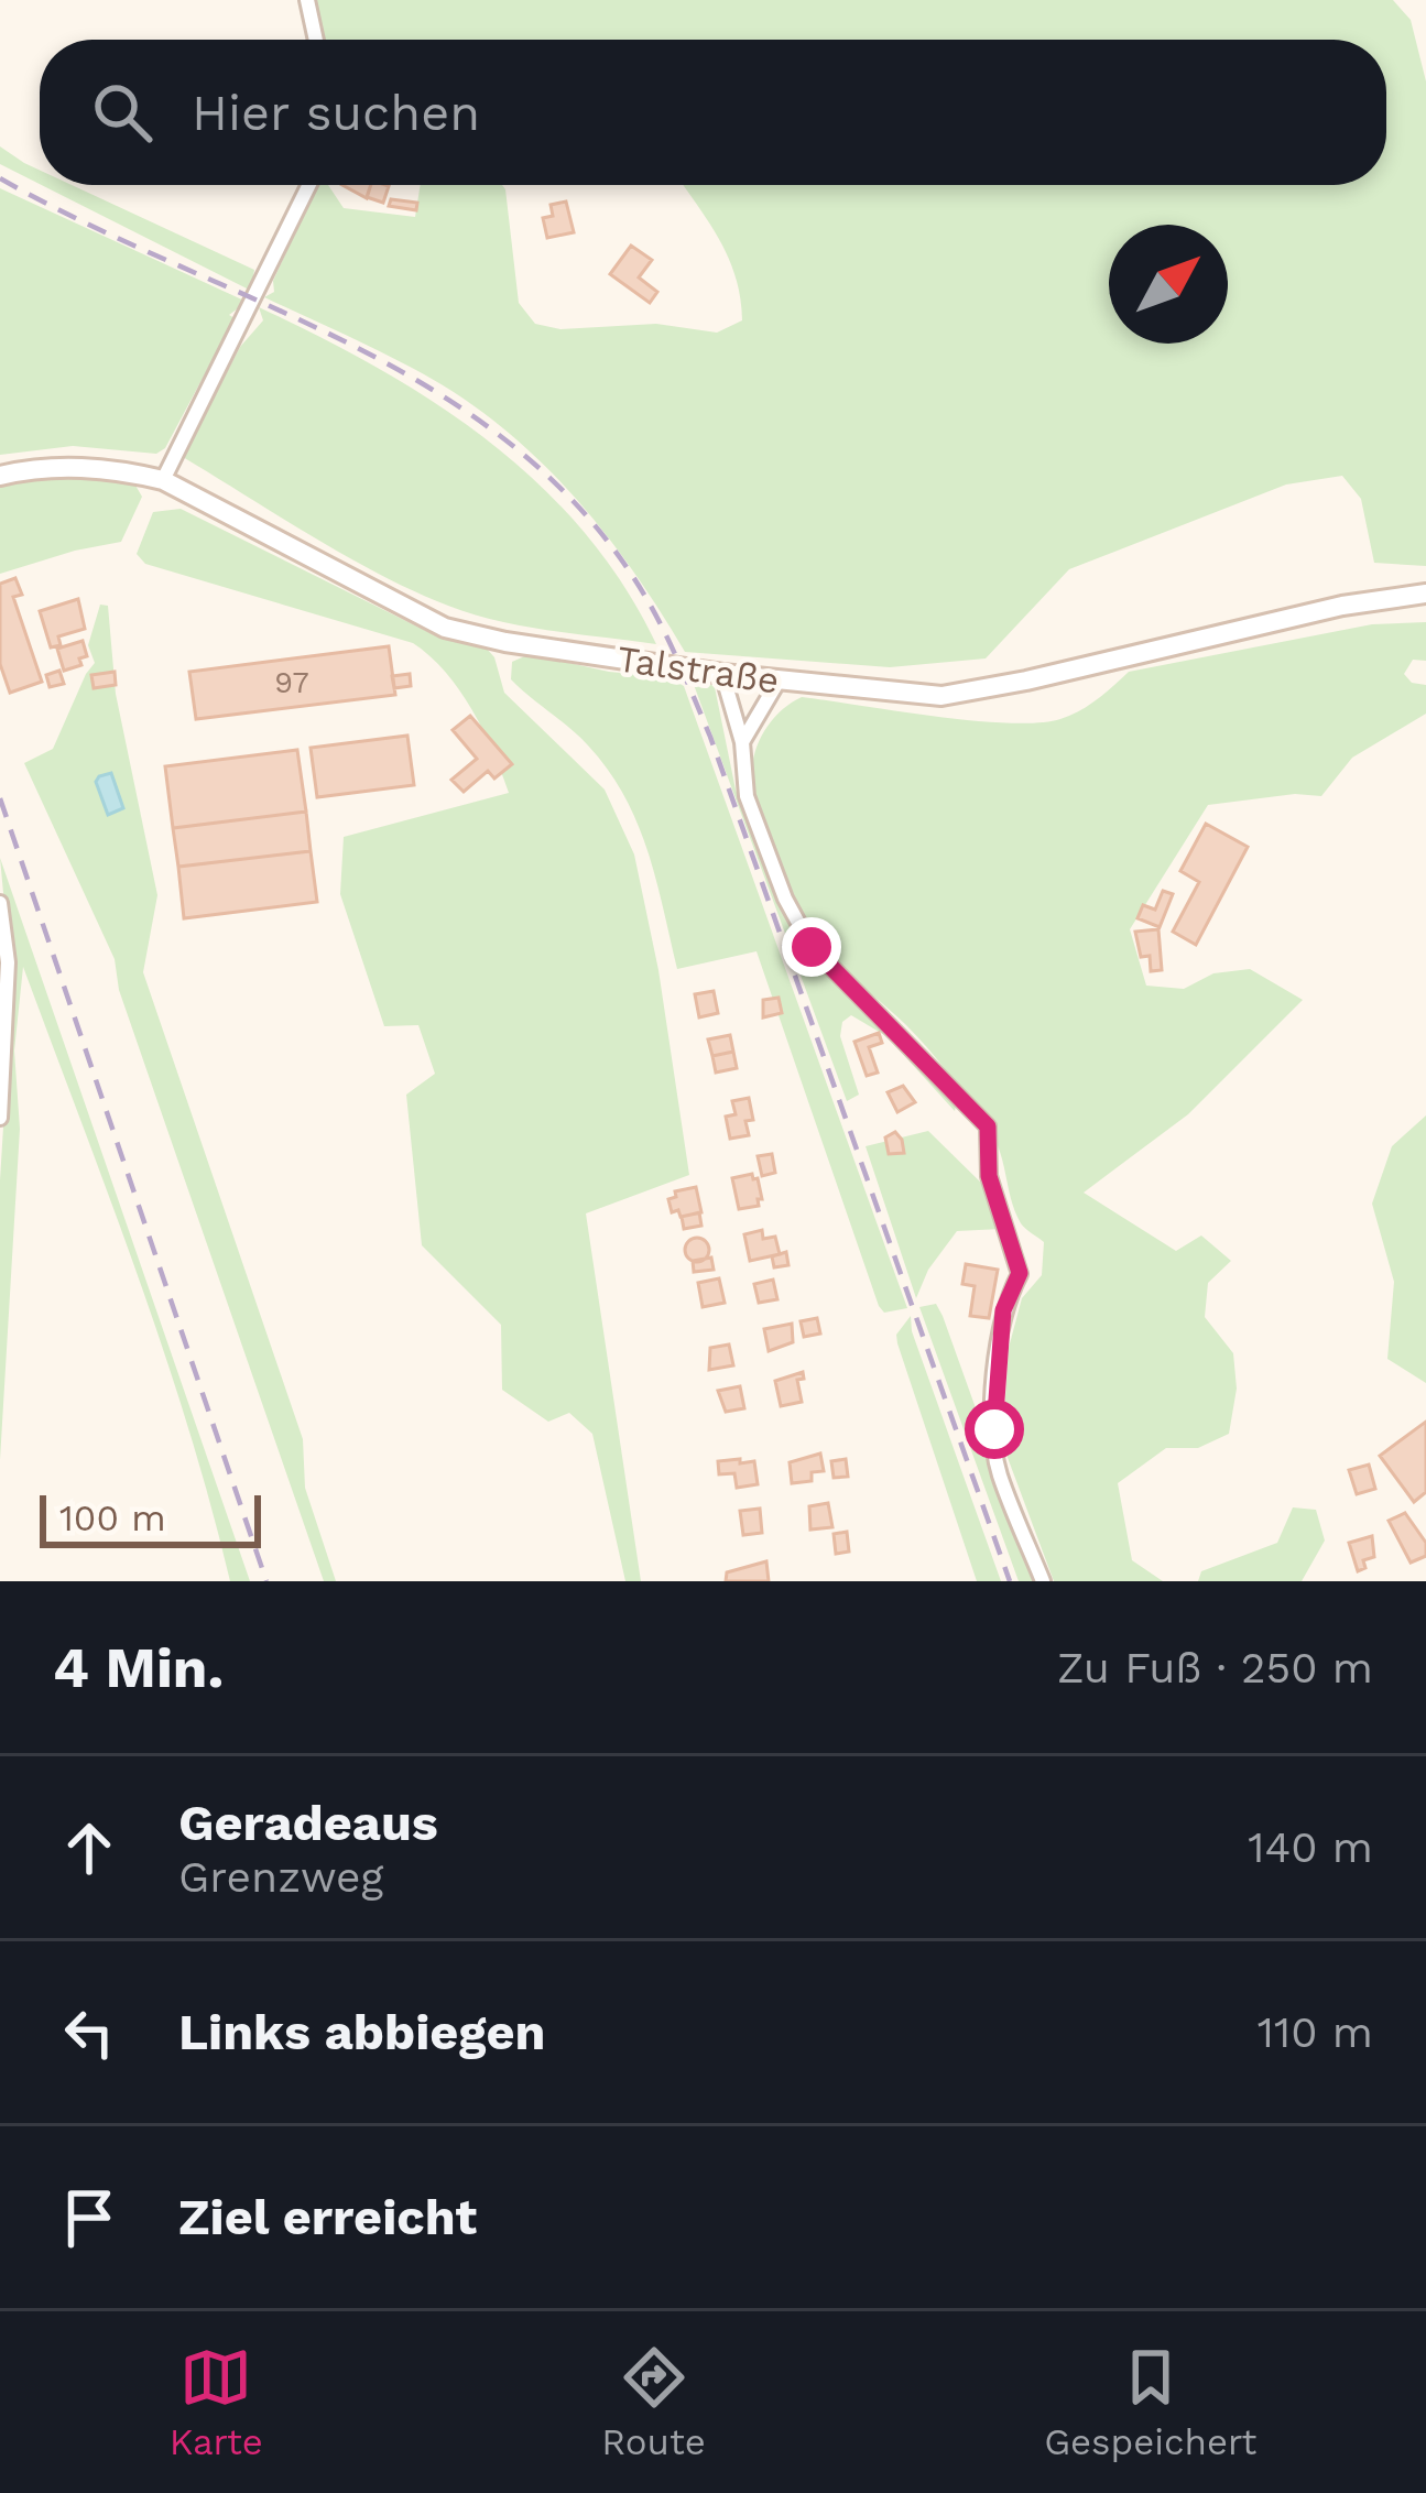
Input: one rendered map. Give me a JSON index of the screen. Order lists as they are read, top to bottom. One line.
{"streets":{"street":["Talstraße"]},"house_numbers":["97"],"scale_bar":"100 m","north":"top right","page":{"search":"Hier suchen","scale":"100 m","heading":["4 Min.","Zu Fuß · 250 m"],"list":[["Geradeaus","Grenzweg","140 m"],["Links abbiegen","110 m"],"Ziel erreicht"],"nav":["Karte","Route","Gespeichert"]}}
